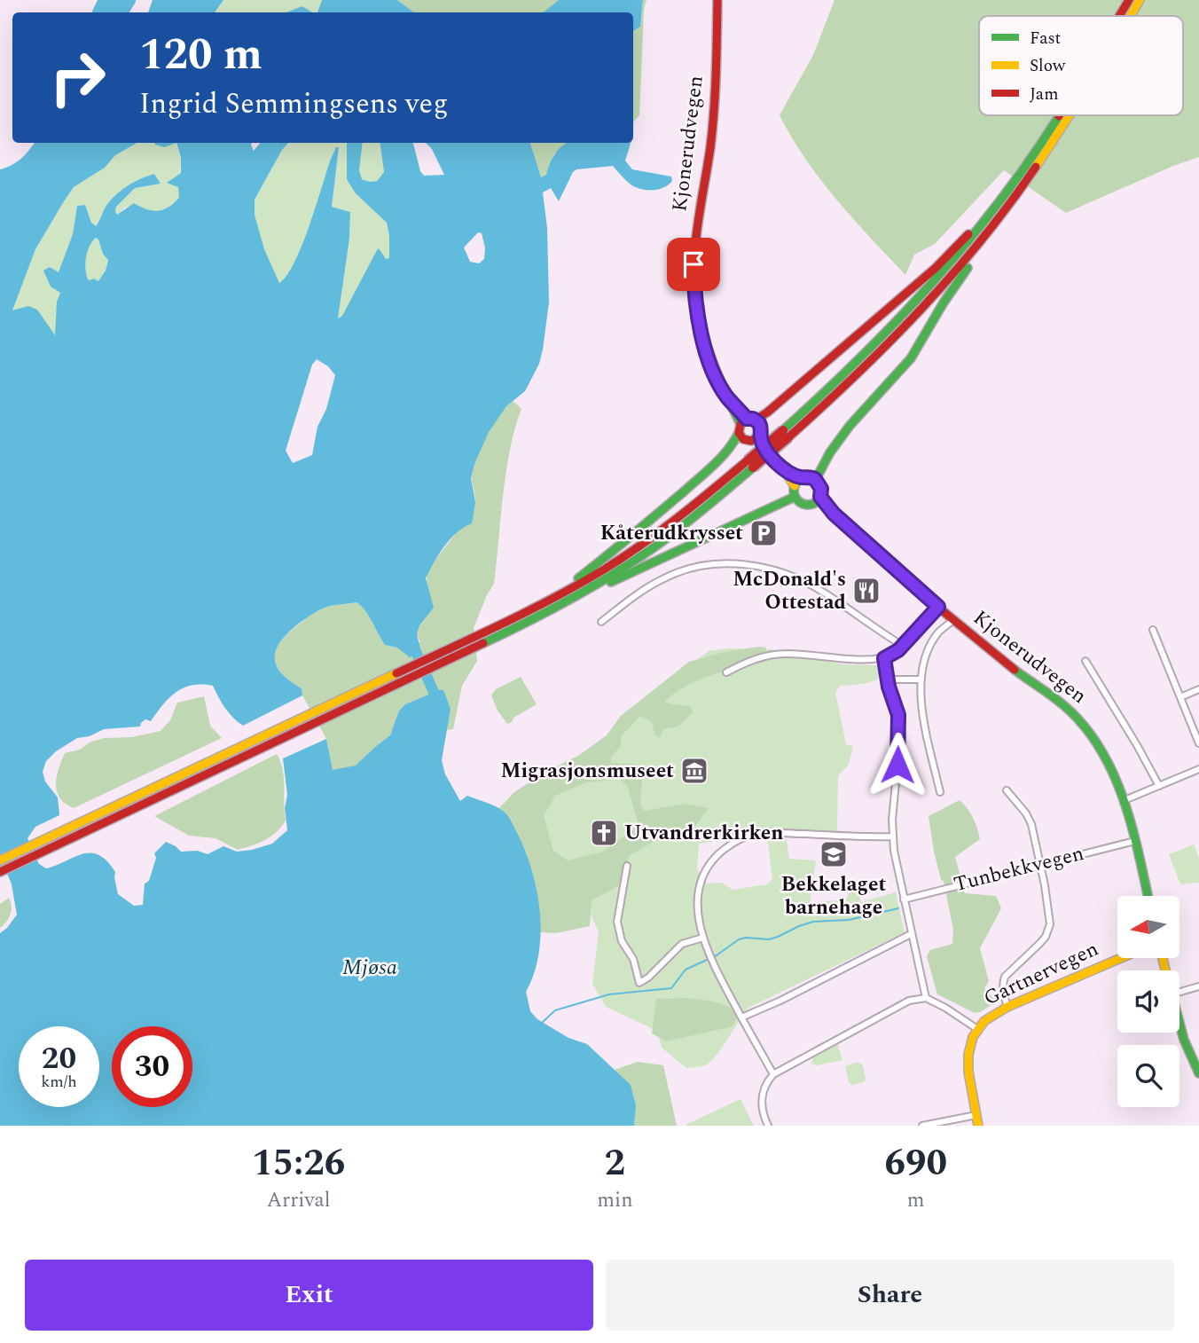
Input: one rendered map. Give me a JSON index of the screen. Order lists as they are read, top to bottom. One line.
{"streets":{"main road":["Kjonerudvegen","Gartnervegen"],"street":["Tunbekkvegen"]},"crossings":[["Kjonerudvegen","Tunbekkvegen"]],"water":["Mjøsa"],"places":{"parking":["Kåterudkrysset"],"restaurant":["McDonald's Ottestad"],"museum":["Migrasjonsmuseet"],"church":["Utvandrerkirken"],"school or university":["Bekkelaget barnehage"]},"legend":["Fast","Slow","Jam"],"north":"left","page":{"turn":["120 m","Ingrid Semmingsens veg"],"speed":"20 km/h","limit":"30","eta":["15:26","Arrival","2","min","690","m"],"buttons":["Exit","Share"]}}
